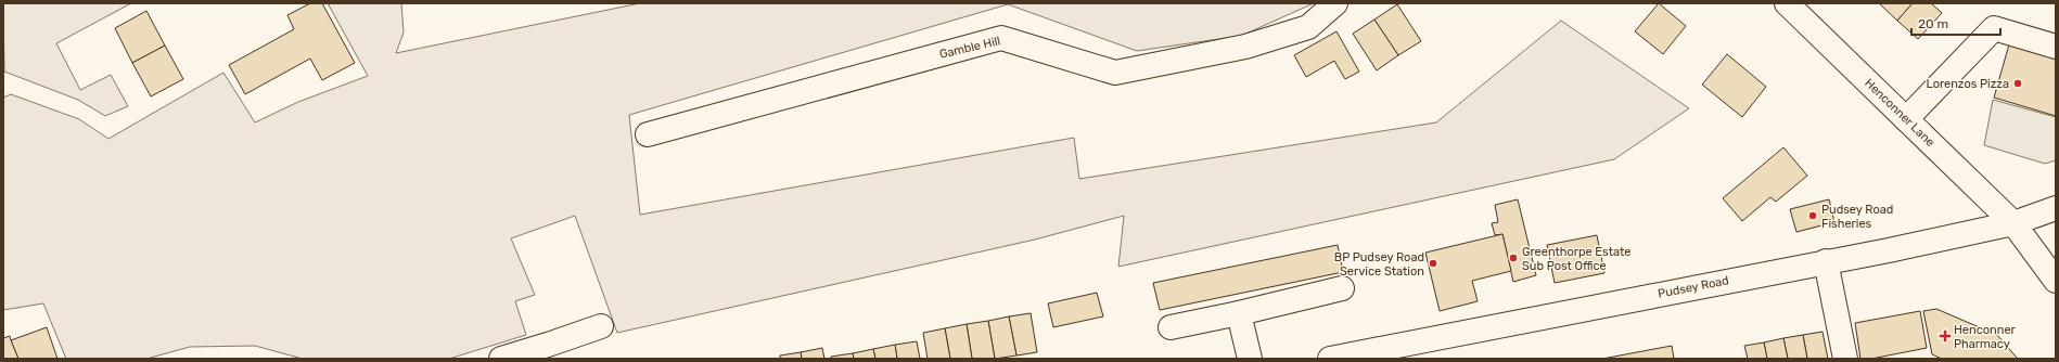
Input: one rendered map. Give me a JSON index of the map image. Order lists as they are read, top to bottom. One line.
{"streets":{"street":["Gamble Hill","Henconner Lane","Pudsey Road"]},"crossings":[["Henconner Lane","Pudsey Road"]],"places":{"other":["Lorenzos Pizza","Pudsey Road Fisheries","Greenthorpe Estate Sub Post Office","BP Pudsey Road Service Station"],"health":["Henconner Pharmacy"]},"scale_bar":"20 m"}
